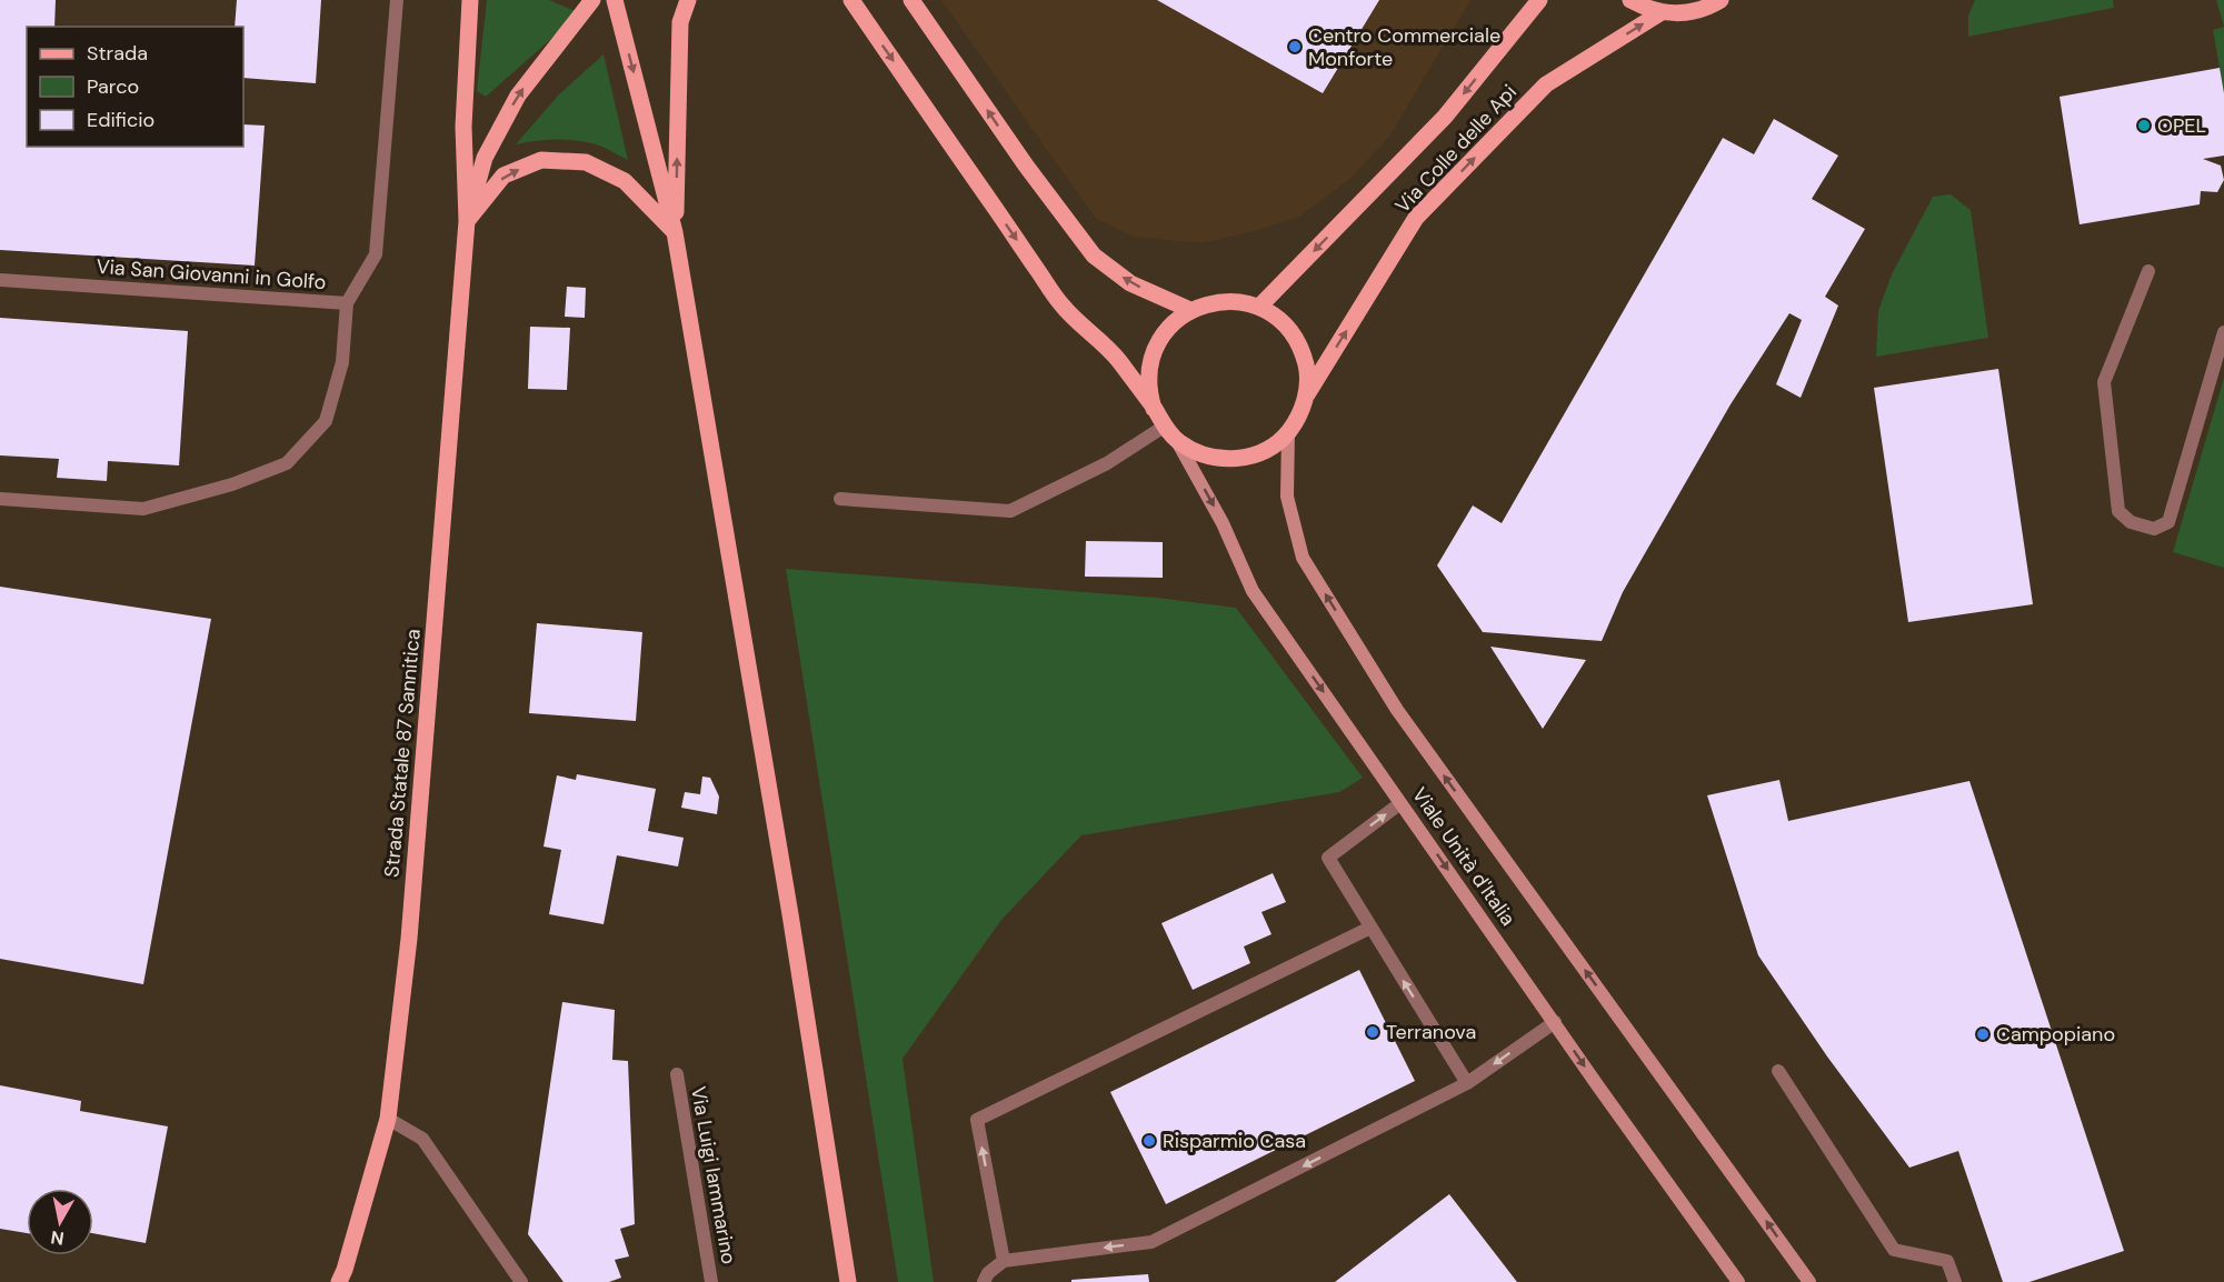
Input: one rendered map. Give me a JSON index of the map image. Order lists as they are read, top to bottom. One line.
{"streets":{"main road":["Via Colle delle Api","Strada Statale 87 Sannitica"],"street":["Viale Unità d'Italia"],"lane":["Via San Giovanni in Golfo","Via Luigi Iammarino"]},"crossings":[["Via Colle delle Api","Viale Unità d'Italia"]],"places":["Centro Commerciale Monforte","OPEL","Terranova","Campopiano","Risparmio Casa"],"legend":["Strada","Parco","Edificio"],"north":"bottom"}
